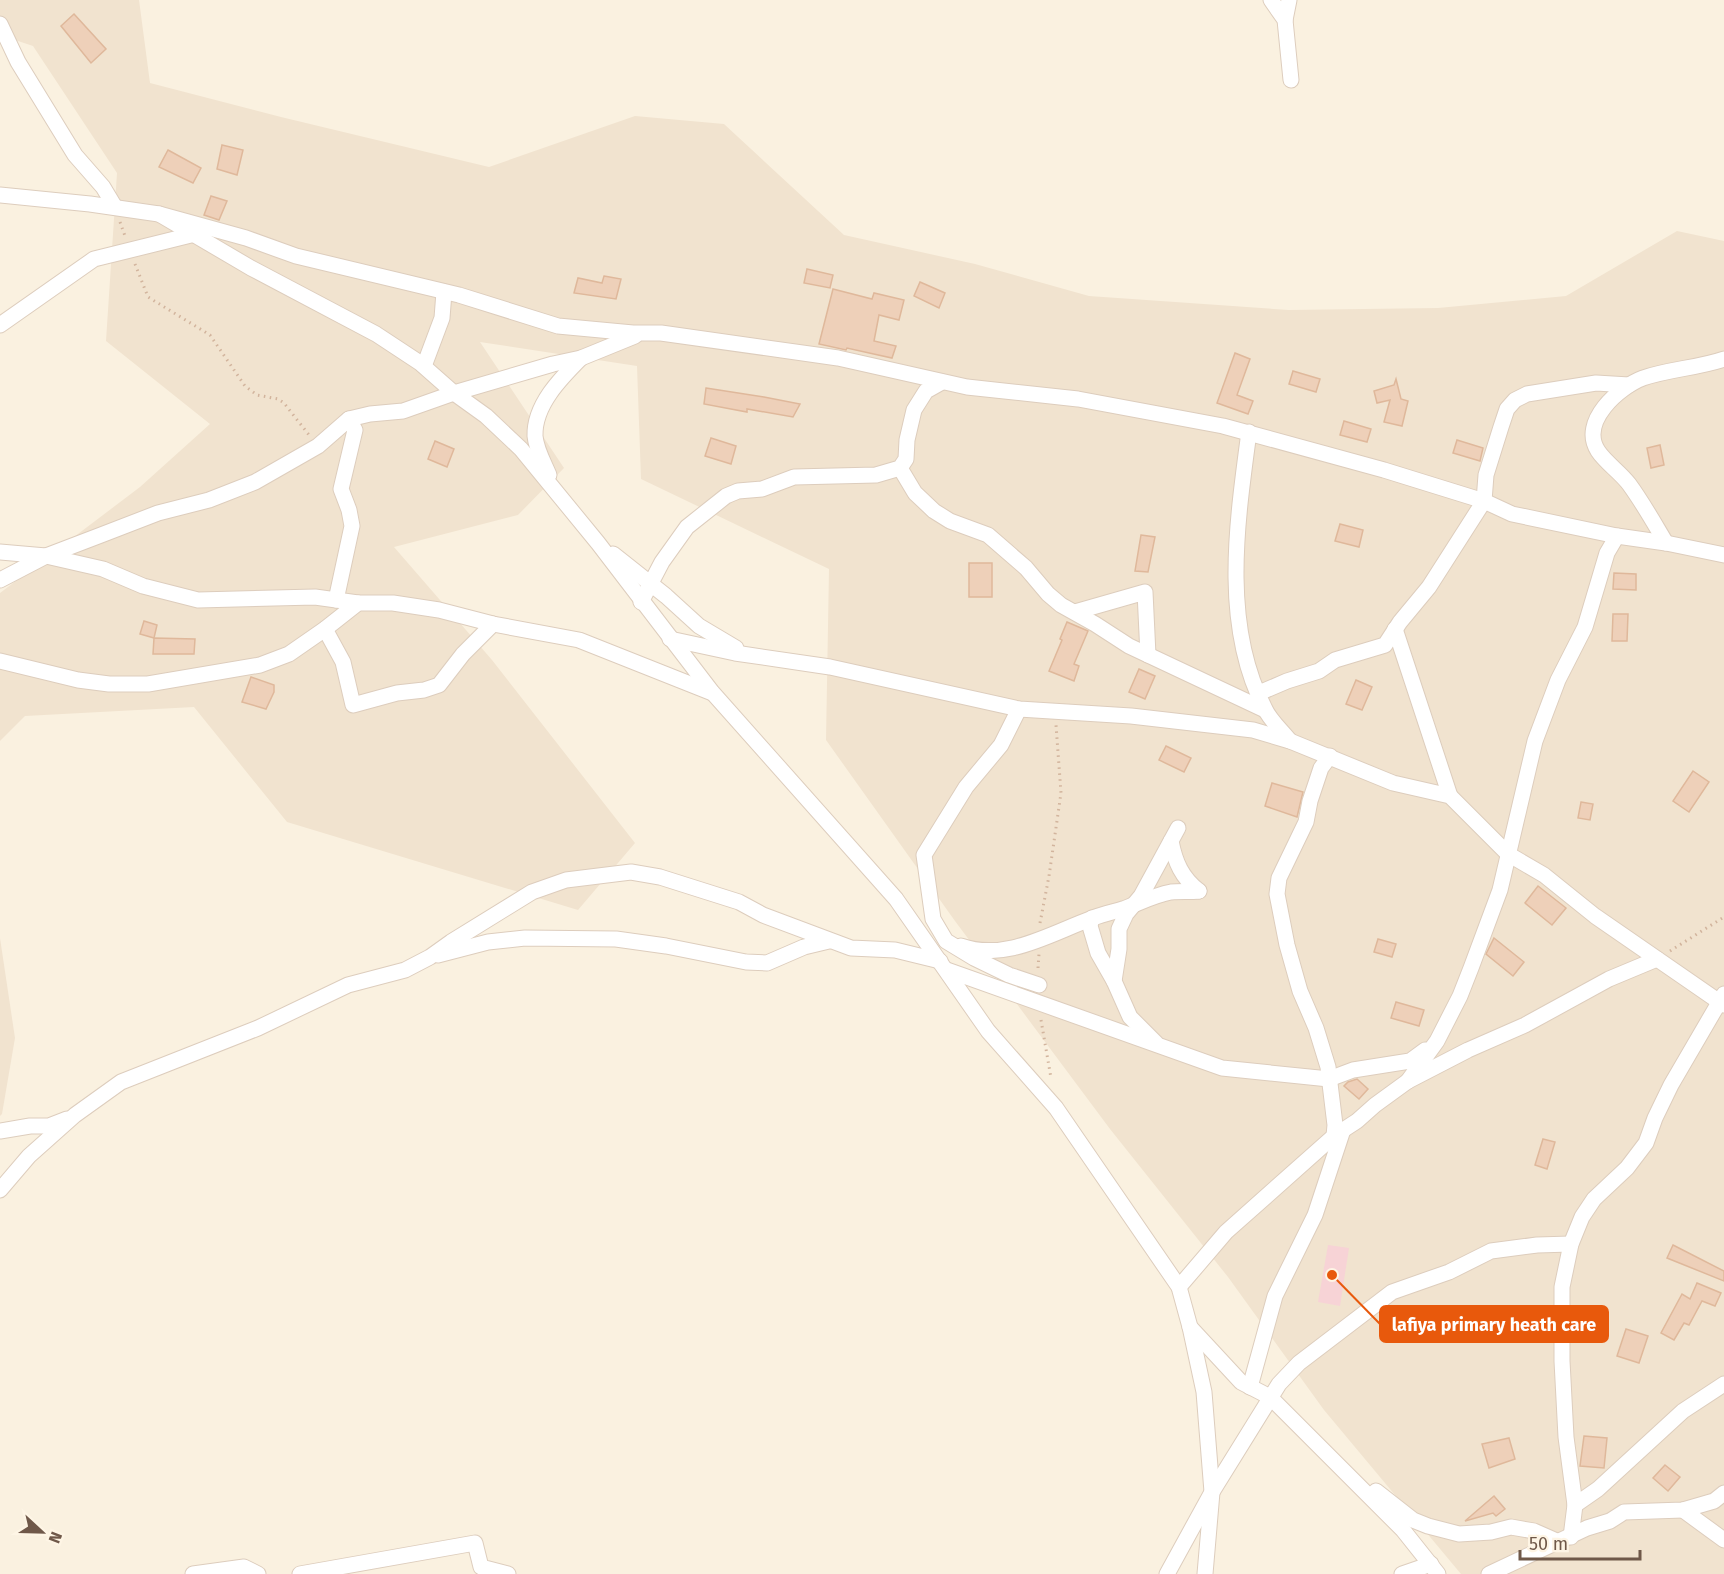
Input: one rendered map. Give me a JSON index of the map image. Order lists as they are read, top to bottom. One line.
{"places":["lafiya primary heath care"],"scale_bar":"50 m","north":"right"}
